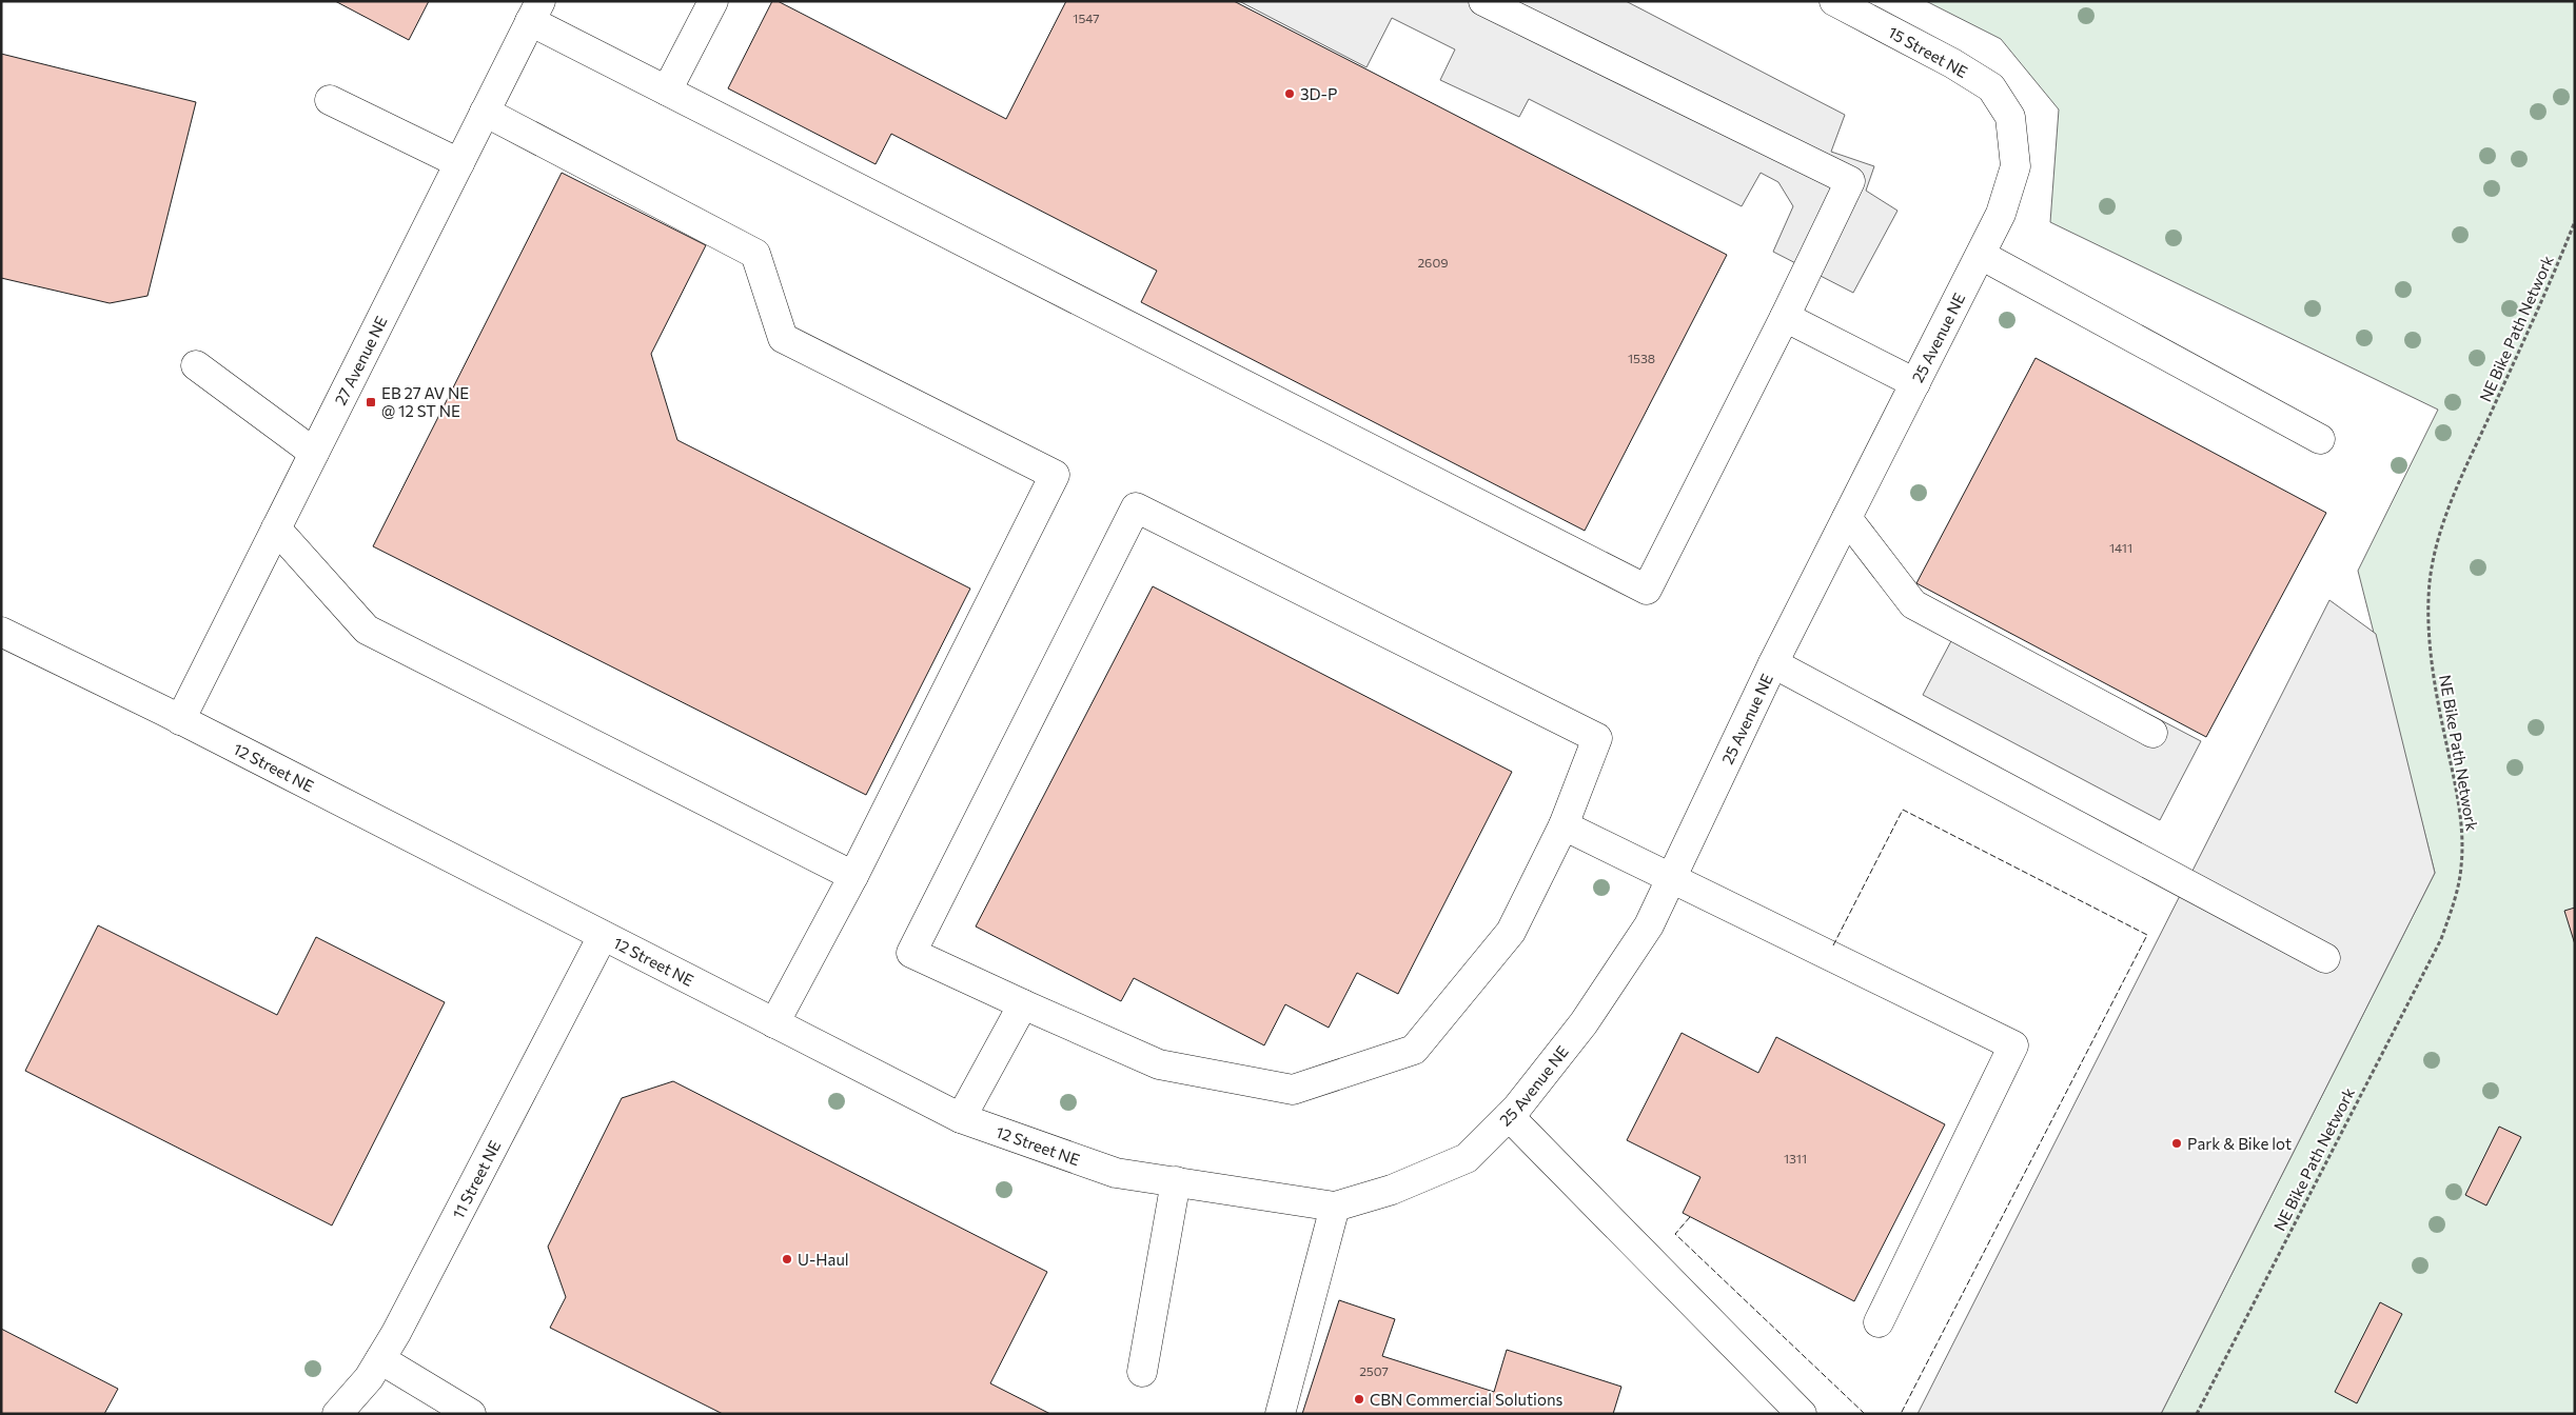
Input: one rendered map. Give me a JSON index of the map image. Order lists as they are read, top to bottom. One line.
{"streets":{"street":["15 Street NE","25 Avenue NE","27 Avenue NE","12 Street NE","11 Street NE"],"path":["NE Bike Path Network"]},"crossings":[["15 Street NE","25 Avenue NE"],["25 Avenue NE","12 Street NE"],["27 Avenue NE","12 Street NE"],["12 Street NE","11 Street NE"]],"places":{"other":["3D-P","Park & Bike lot","U-Haul","CBN Commercial Solutions"],"transit":["EB 27 AV NE @ 12 ST NE"]},"house_numbers":["1547","2609","1538","1411","1311","2507"]}
